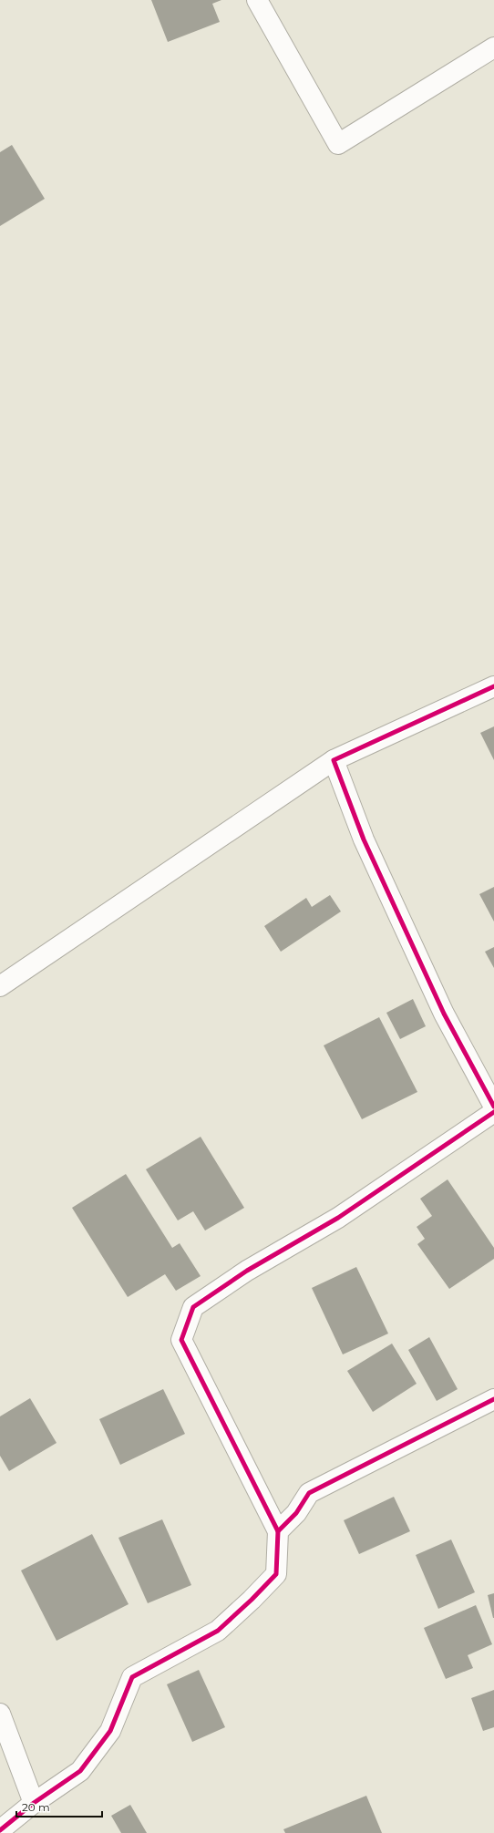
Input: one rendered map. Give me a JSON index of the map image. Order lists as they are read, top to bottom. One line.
{"scale_bar":"20 m"}
